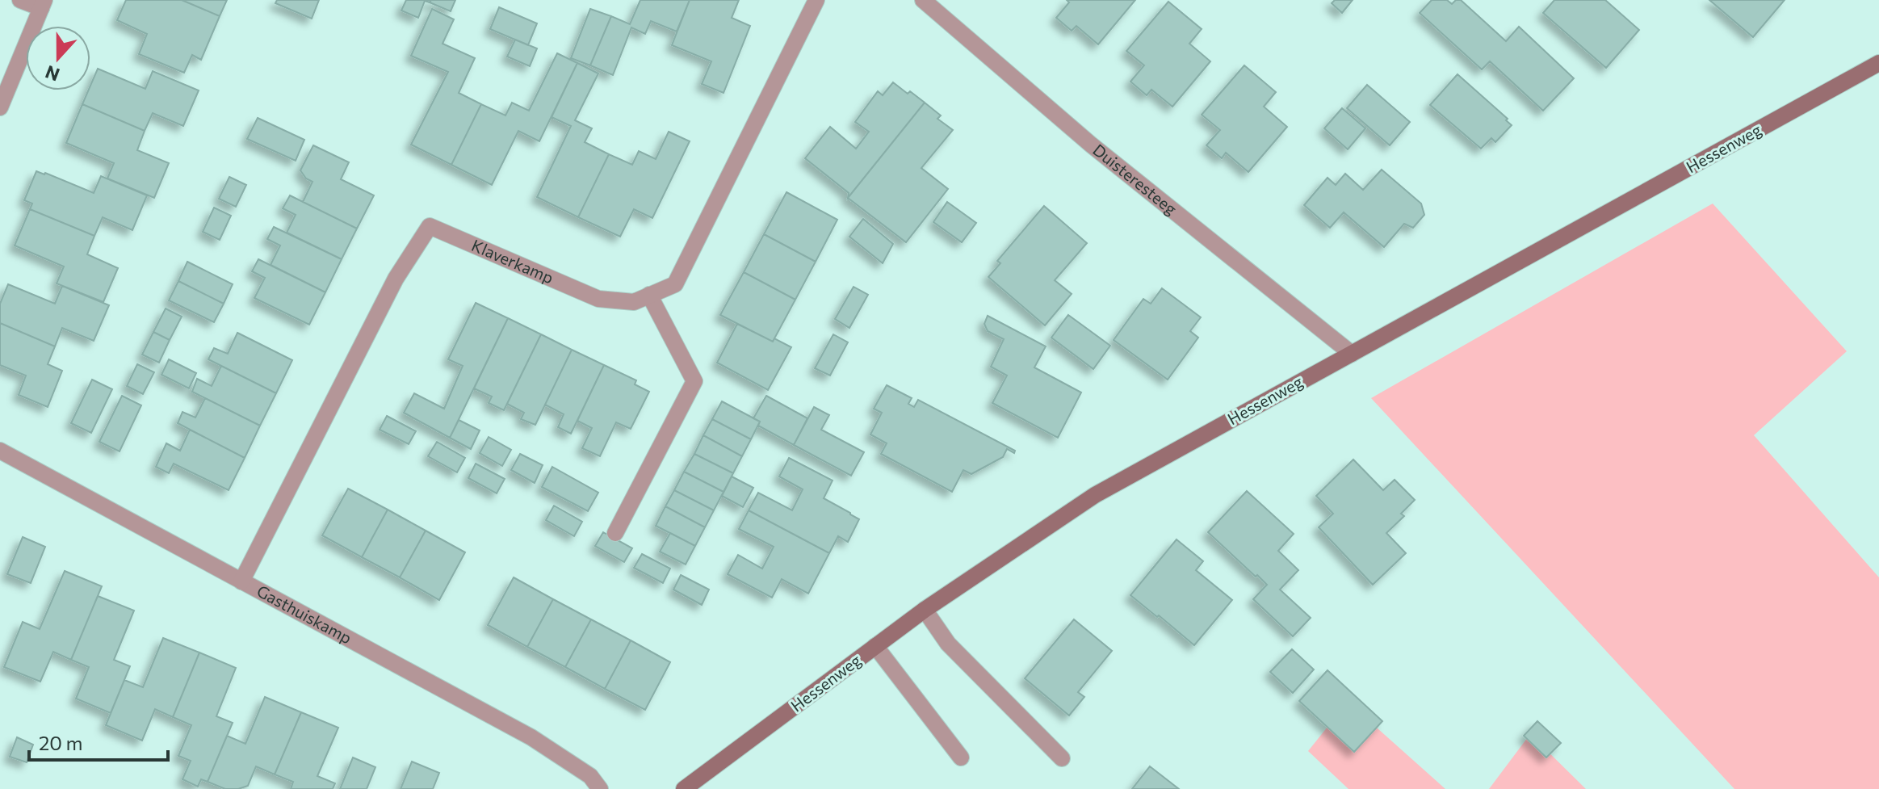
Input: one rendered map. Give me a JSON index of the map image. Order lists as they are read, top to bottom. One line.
{"streets":{"main road":["Hessenweg"],"street":["Duisteresteeg","Klaverkamp","Gasthuiskamp"]},"crossings":[["Hessenweg","Duisteresteeg"],["Klaverkamp","Gasthuiskamp"]],"scale_bar":"20 m","north":"bottom"}
